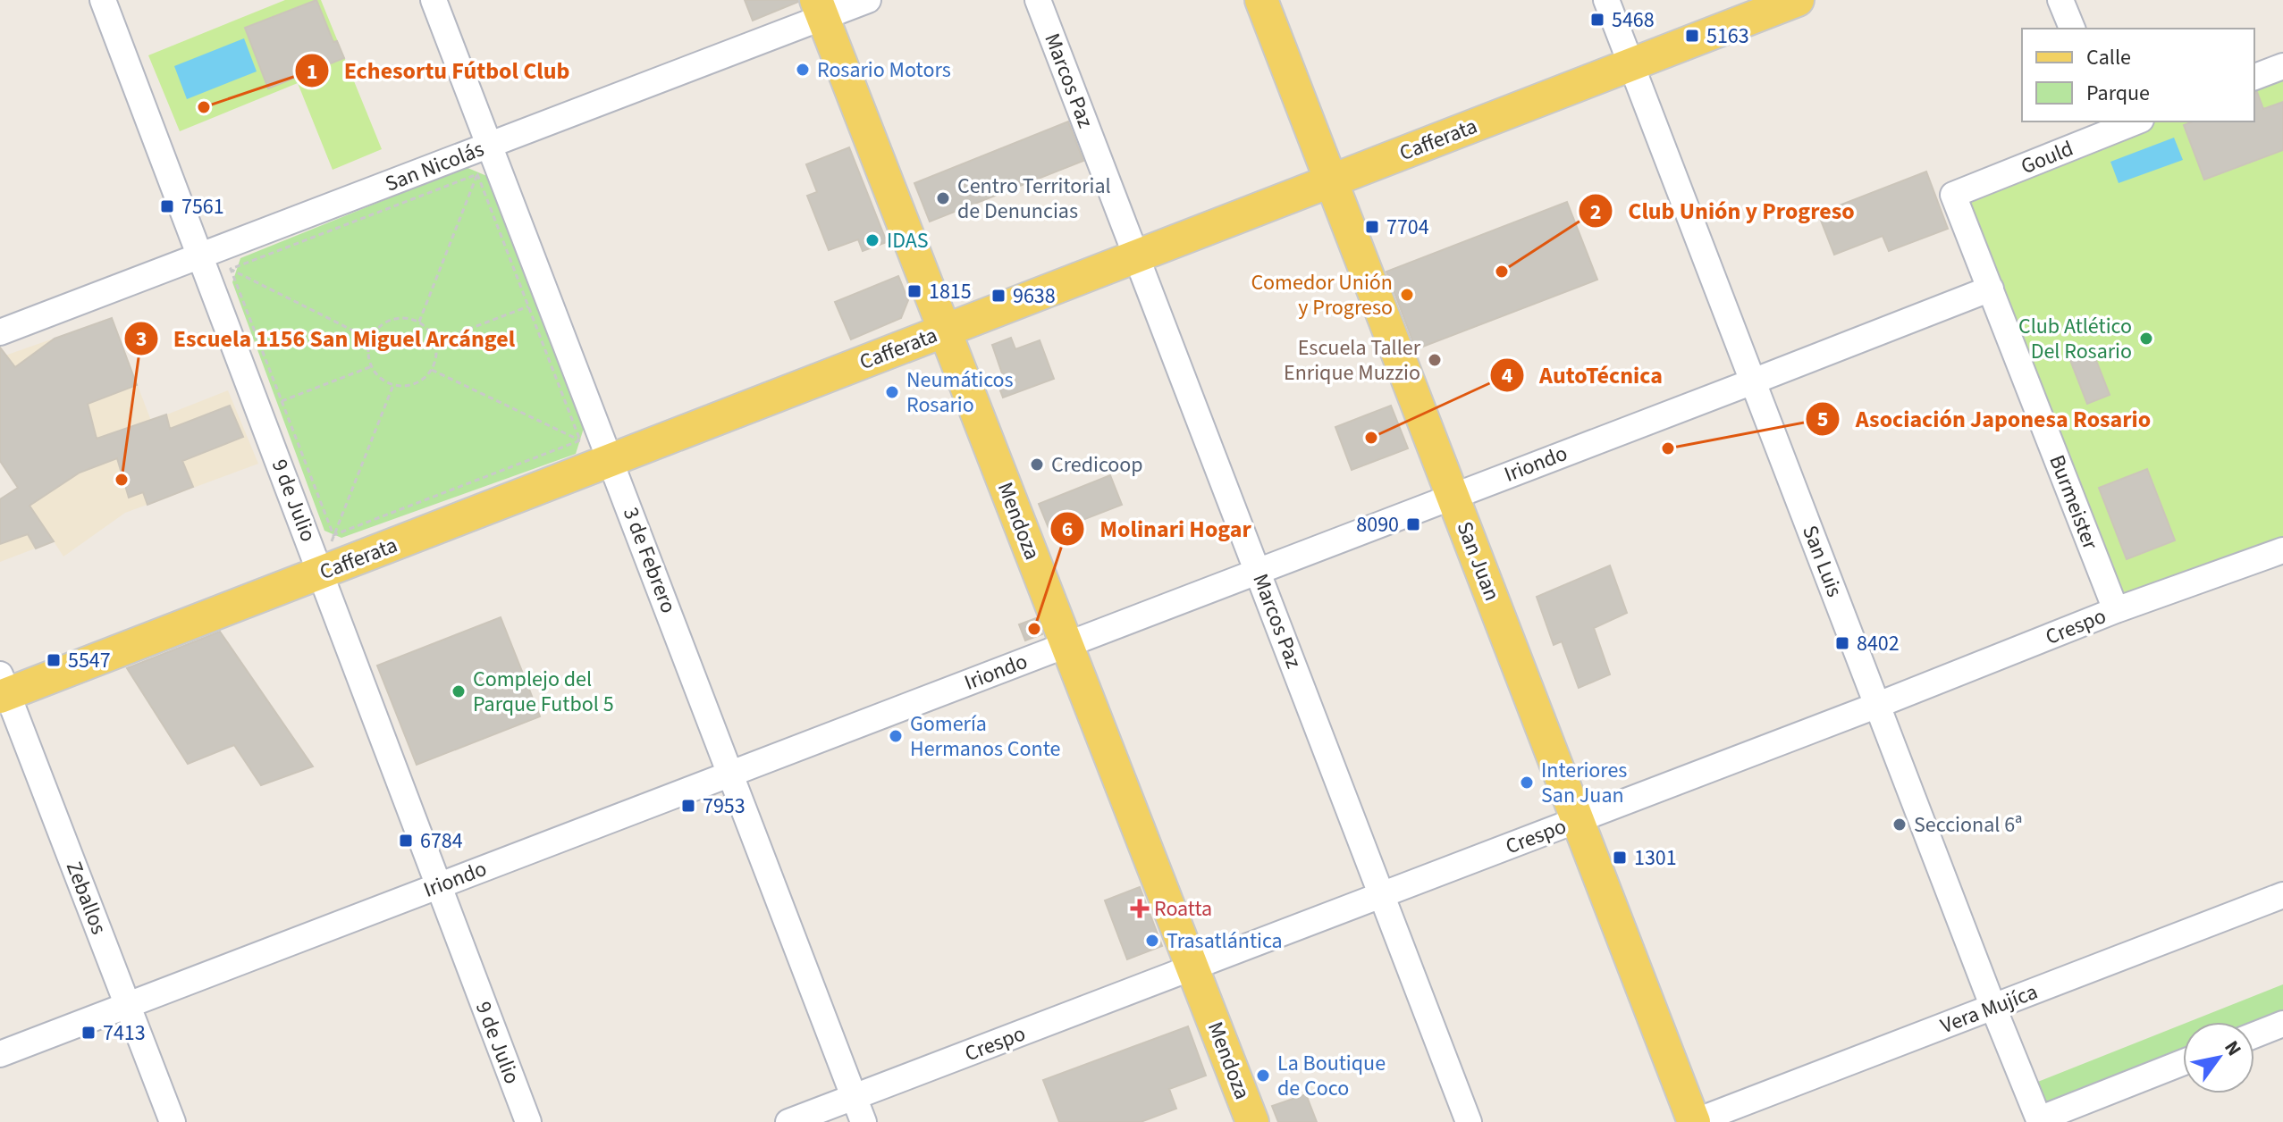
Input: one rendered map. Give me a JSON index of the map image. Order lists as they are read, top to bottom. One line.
{"streets":{"main road":["Cafferata","Mendoza","San Juan"],"street":["Marcos Paz","Gould","San Nicolás","Iriondo","9 de Julio","Burmeister","3 de Febrero","San Luis","Crespo","Zeballos","Vera Mujíca"]},"crossings":[["Marcos Paz","Cafferata"],["Marcos Paz","Iriondo"],["Marcos Paz","Crespo"],["Cafferata","9 de Julio"],["Cafferata","Mendoza"],["Cafferata","3 de Febrero"],["Cafferata","San Juan"],["Cafferata","San Luis"],["Cafferata","Zeballos"],["Gould","Burmeister"],["San Nicolás","9 de Julio"],["San Nicolás","Mendoza"],["San Nicolás","3 de Febrero"],["Iriondo","9 de Julio"],["Iriondo","Burmeister"],["Iriondo","Mendoza"],["Iriondo","3 de Febrero"],["Iriondo","San Juan"],["Iriondo","San Luis"],["Iriondo","Zeballos"],["Burmeister","Crespo"],["Mendoza","Crespo"],["3 de Febrero","Crespo"],["San Juan","Crespo"],["San Juan","Vera Mujíca"],["San Luis","Crespo"],["San Luis","Vera Mujíca"]],"places":{"transit":["5468","5163","7561","7704","1815","9638","8090","8402","5547","7953","6784","1301","7413"],"other":["Rosario Motors","Echesortu Fútbol Club","Centro Territorial de Denuncias","IDAS","Club Unión y Progreso","Comedor Unión y Progreso","Club Atlético Del Rosario","Escuela Taller Enrique Muzzio","Neumáticos Rosario","AutoTécnica","Asociación Japonesa Rosario","Credicoop","Escuela 1156 San Miguel Arcángel","Molinari Hogar","Complejo del Parque Futbol 5","Gomería Hermanos Conte","Interiores San Juan","Seccional 6ª","Trasatlántica","La Boutique de Coco"],"health":["Roatta"]},"legend":["Calle","Parque"],"north":"top right"}
